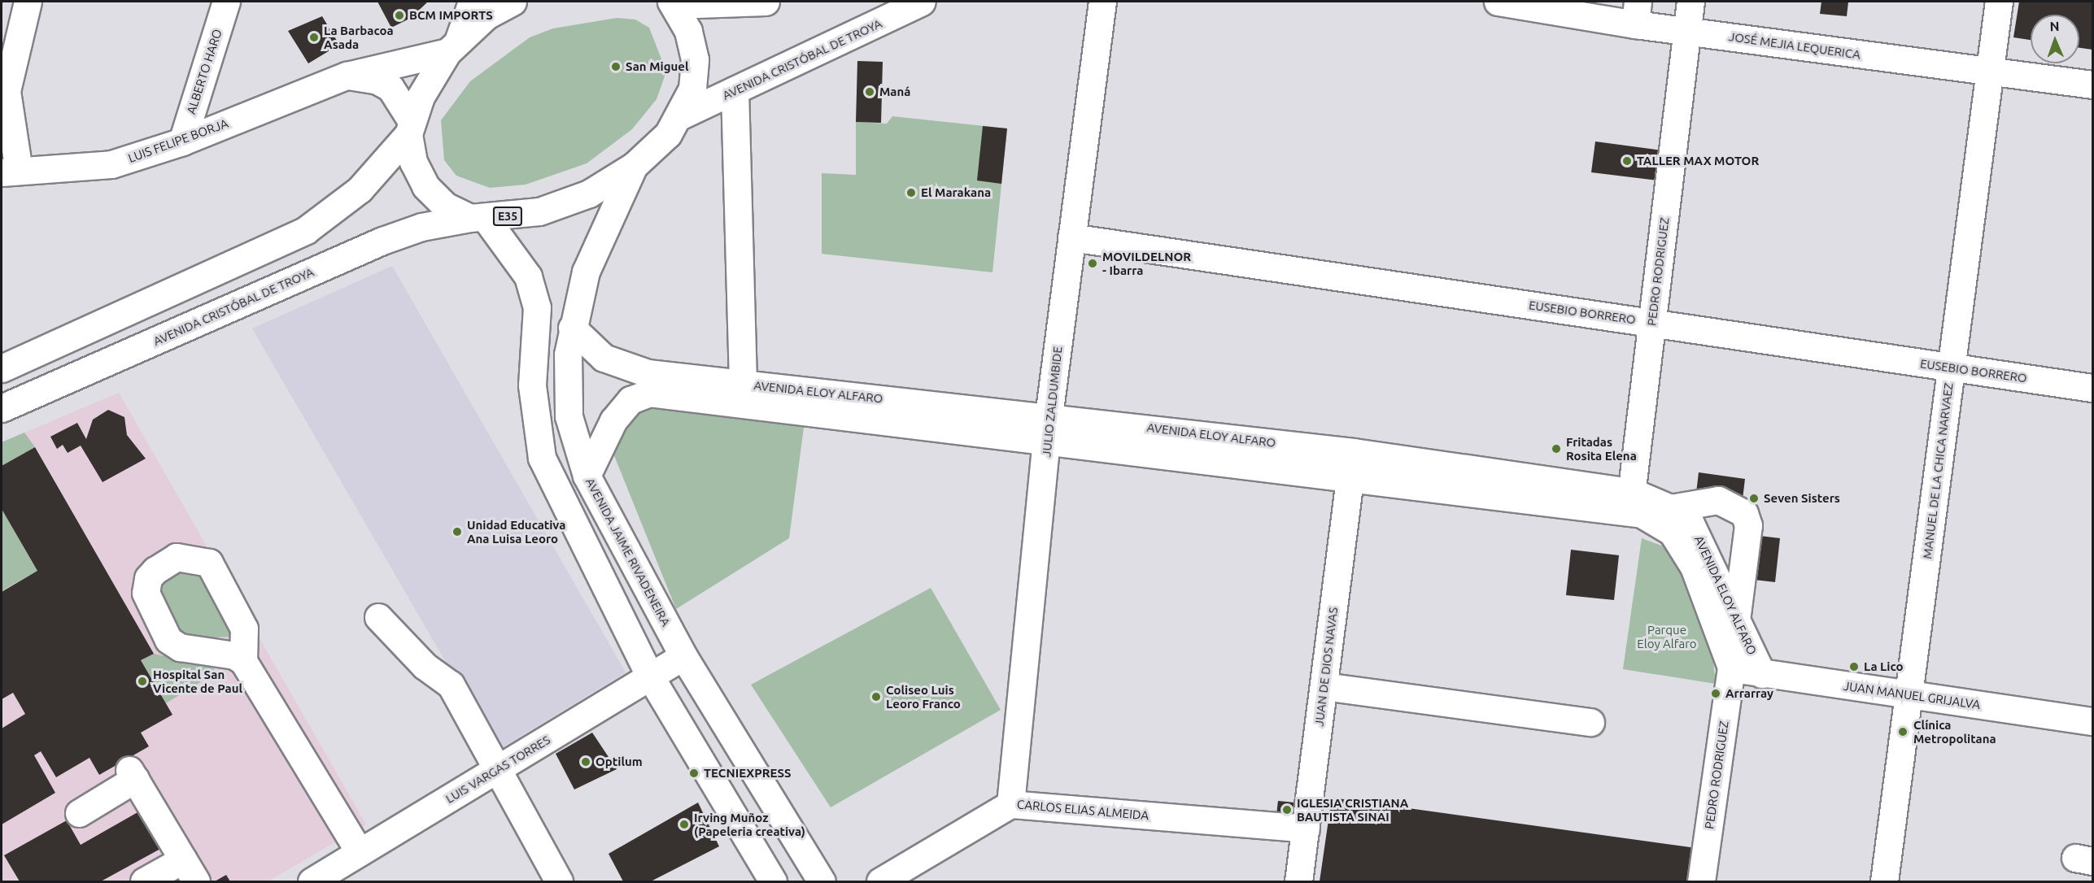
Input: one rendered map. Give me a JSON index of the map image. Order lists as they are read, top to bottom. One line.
{"streets":{"main road":["JOSÉ MEJIA LEQUERICA","AVENIDA CRISTÓBAL DE TROYA","ALBERTO HARO","LUIS FELIPE BORJA","E35","PEDRO RODRIGUEZ","EUSEBIO BORRERO","AVENIDA ELOY ALFARO","JULIO ZALDUMBIDE","MANUEL DE LA CHICA NARVAEZ","AVENIDA JAIME RIVADENEIRA","JUAN DE DIOS NAVAS","JUAN MANUEL GRIJALVA","LUIS VARGAS TORRES","CARLOS ELIAS ALMEIDA"]},"crossings":[["JOSÉ MEJIA LEQUERICA","PEDRO RODRIGUEZ"],["JOSÉ MEJIA LEQUERICA","MANUEL DE LA CHICA NARVAEZ"],["AVENIDA CRISTÓBAL DE TROYA","E35"],["ALBERTO HARO","LUIS FELIPE BORJA"],["E35","AVENIDA JAIME RIVADENEIRA"],["PEDRO RODRIGUEZ","EUSEBIO BORRERO"],["PEDRO RODRIGUEZ","AVENIDA ELOY ALFARO"],["PEDRO RODRIGUEZ","JUAN MANUEL GRIJALVA"],["EUSEBIO BORRERO","JULIO ZALDUMBIDE"],["EUSEBIO BORRERO","MANUEL DE LA CHICA NARVAEZ"],["AVENIDA ELOY ALFARO","JULIO ZALDUMBIDE"],["AVENIDA ELOY ALFARO","AVENIDA JAIME RIVADENEIRA"],["AVENIDA ELOY ALFARO","JUAN DE DIOS NAVAS"],["AVENIDA ELOY ALFARO","JUAN MANUEL GRIJALVA"],["JULIO ZALDUMBIDE","CARLOS ELIAS ALMEIDA"],["MANUEL DE LA CHICA NARVAEZ","JUAN MANUEL GRIJALVA"],["AVENIDA JAIME RIVADENEIRA","LUIS VARGAS TORRES"],["JUAN DE DIOS NAVAS","CARLOS ELIAS ALMEIDA"]],"parks":["Parque Eloy Alfaro"],"places":["BCM IMPORTS","La Barbacoa Asada","San Miguel","Maná","TALLER MAX MOTOR","El Marakana","MOVILDELNOR - Ibarra","Fritadas Rosita Elena","Seven Sisters","Unidad Educativa Ana Luisa Leoro","La Lico","Hospital San Vicente de Paul","Arrarray","Coliseo Luis Leoro Franco","Clínica Metropolitana","Optilum","TECNIEXPRESS","IGLESIA CRISTIANA BAUTISTA SINAI","Irving Muñoz (Papeleria creativa)"],"north":"top"}
